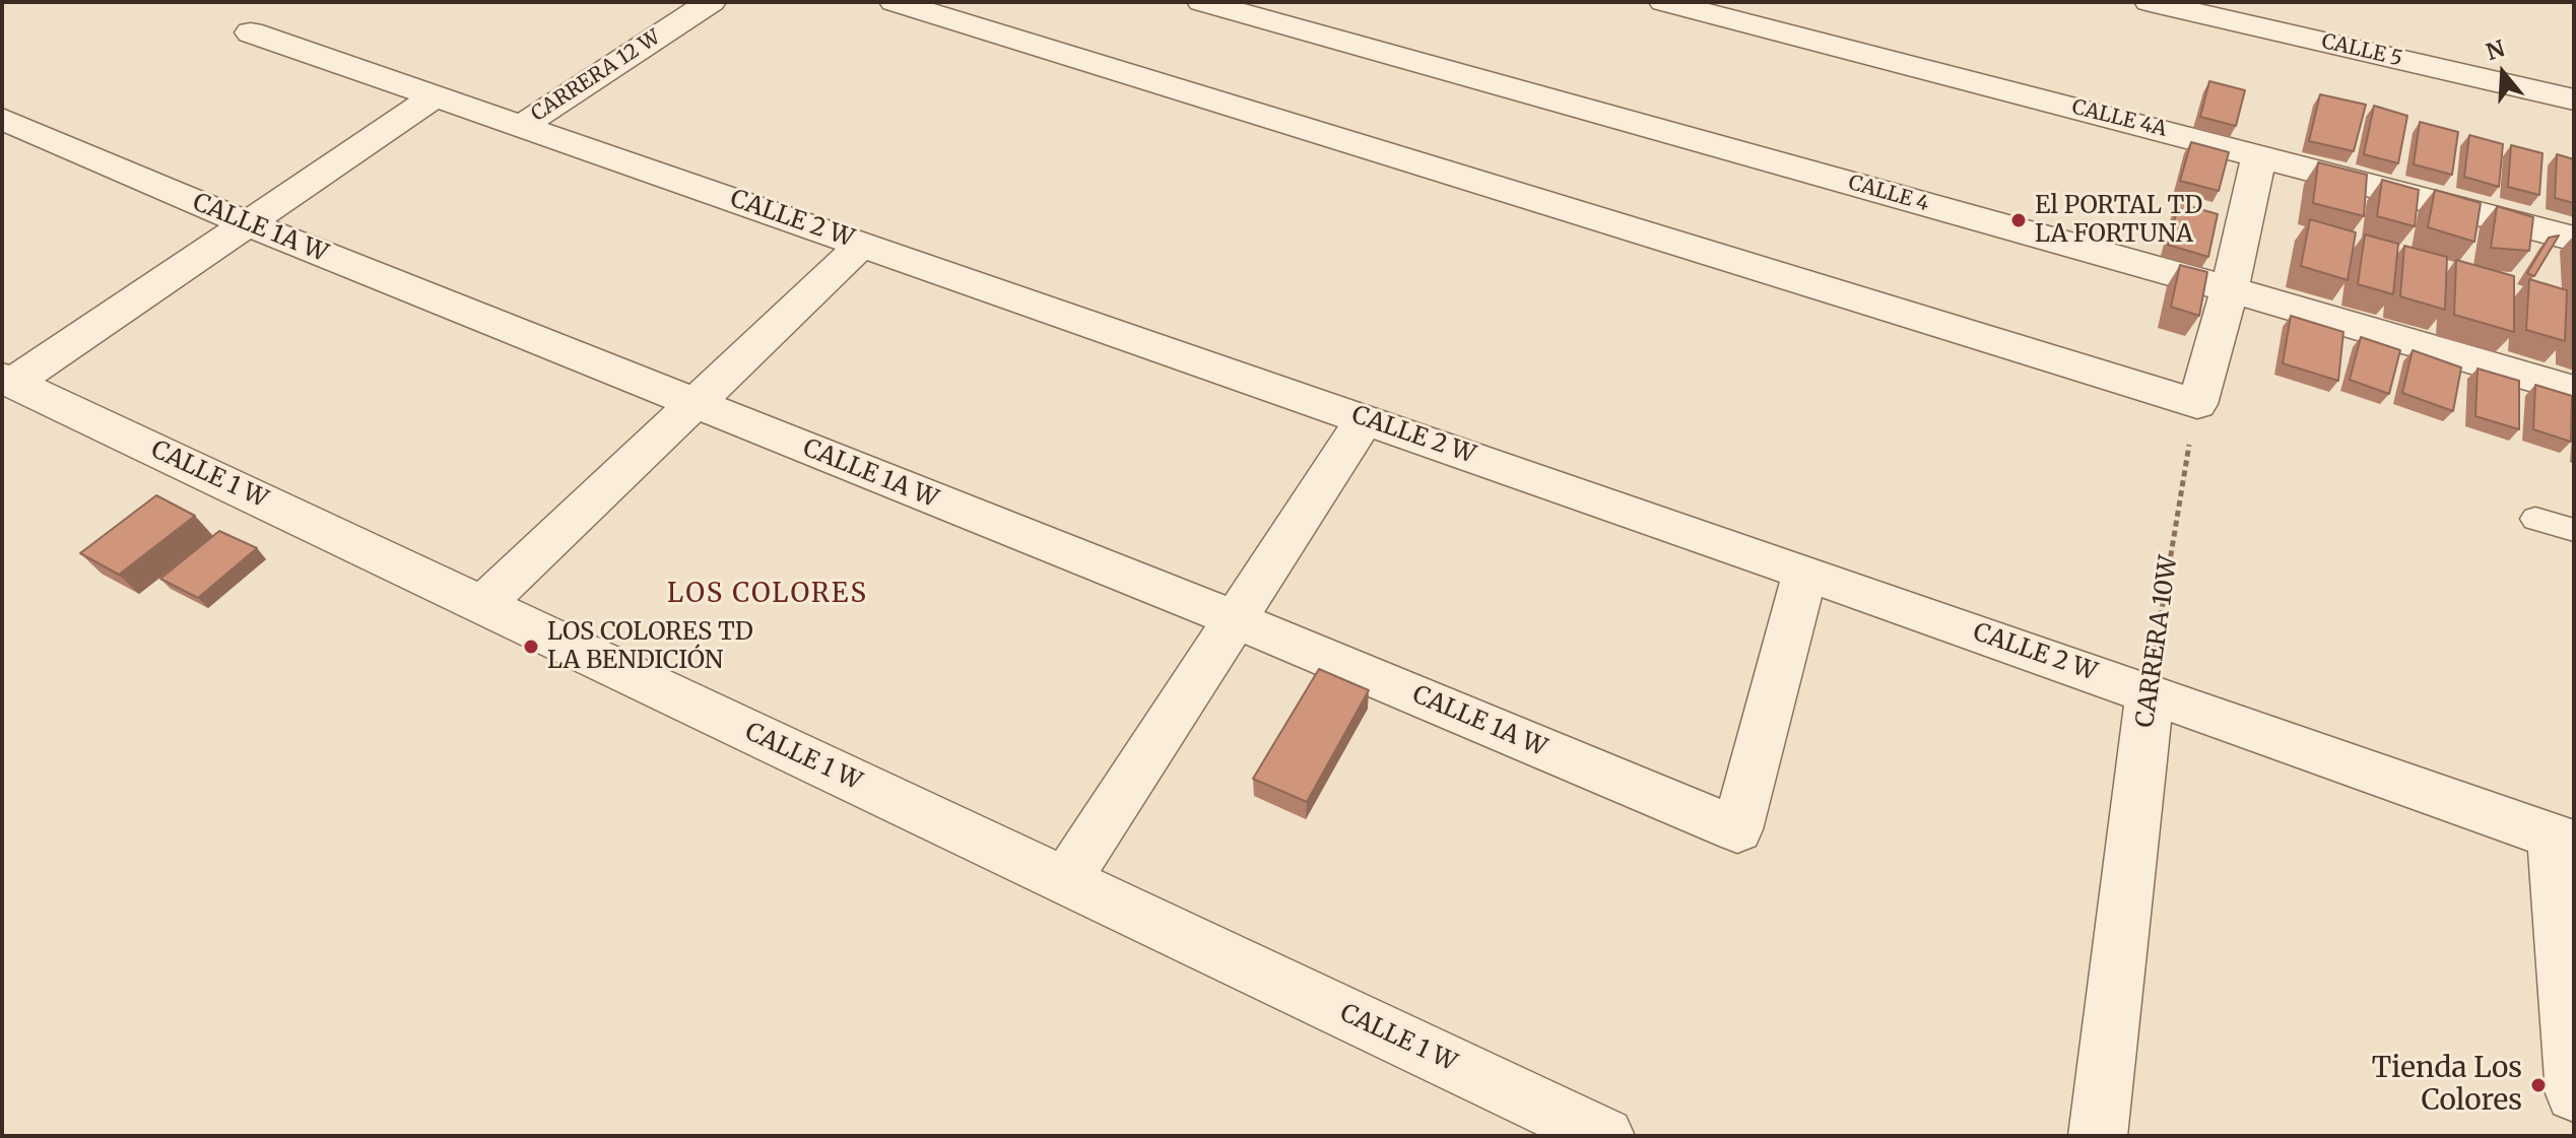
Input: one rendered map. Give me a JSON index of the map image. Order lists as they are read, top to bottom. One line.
{"streets":{"street":["CALLE 5","CARRERA 12 W","CALLE 4A","CALLE 4","CALLE 2 W","CALLE 1A W","CALLE 1 W","CARRERA 10W"]},"crossings":[["CARRERA 12 W","CALLE 2 W"],["CALLE 2 W","CALLE 1A W"],["CALLE 2 W","CARRERA 10W"]],"districts":["LOS COLORES"],"places":["El PORTAL TD LA FORTUNA","LOS COLORES TD LA BENDICIÓN","Tienda Los Colores"],"north":"top"}
